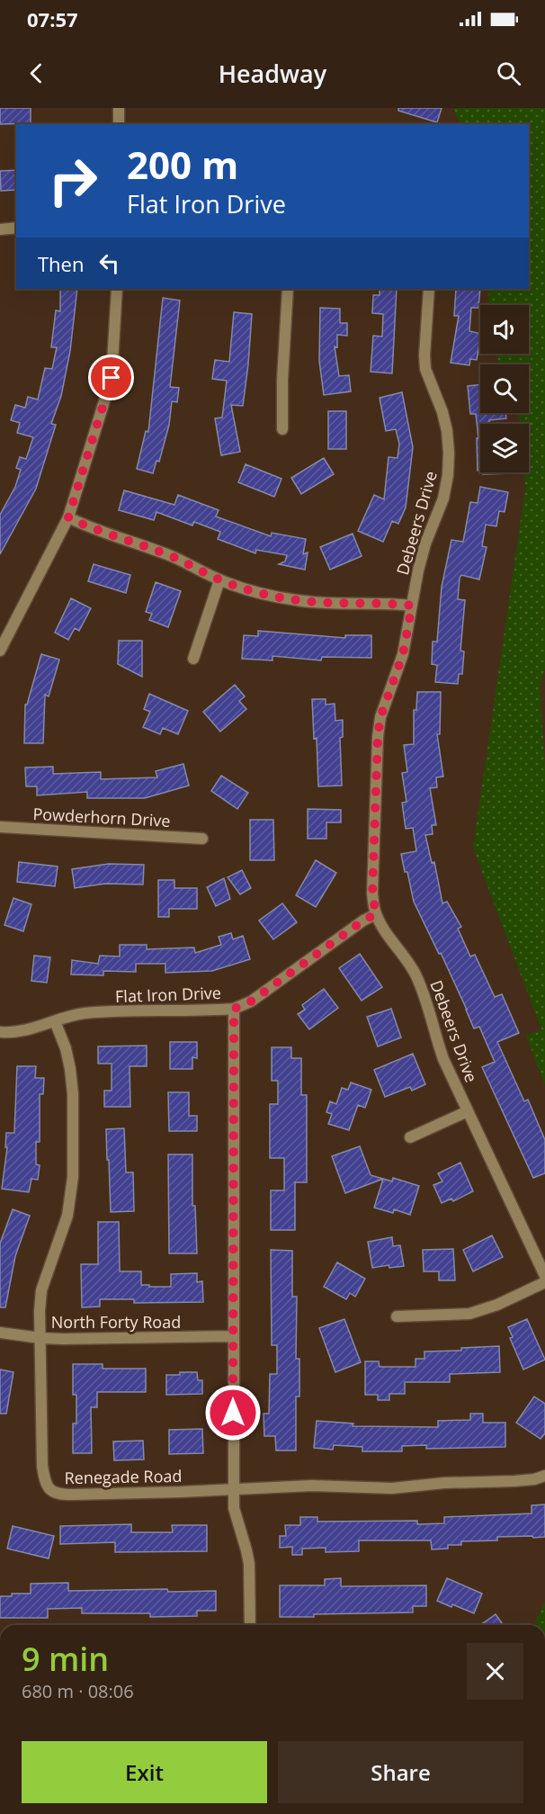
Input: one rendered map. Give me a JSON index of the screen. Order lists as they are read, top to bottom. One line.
{"streets":{"street":["Debeers Drive","Powderhorn Drive","Flat Iron Drive","North Forty Road","Renegade Road"]},"crossings":[["Debeers Drive","Flat Iron Drive"],["Flat Iron Drive","Renegade Road"],["North Forty Road","Renegade Road"]],"page":{"status":"07:57","header":"Headway","turn":["200 m","Flat Iron Drive"],"then":"Then","heading":["9 min","680 m · 08:06"],"buttons":["Exit","Share"]}}
